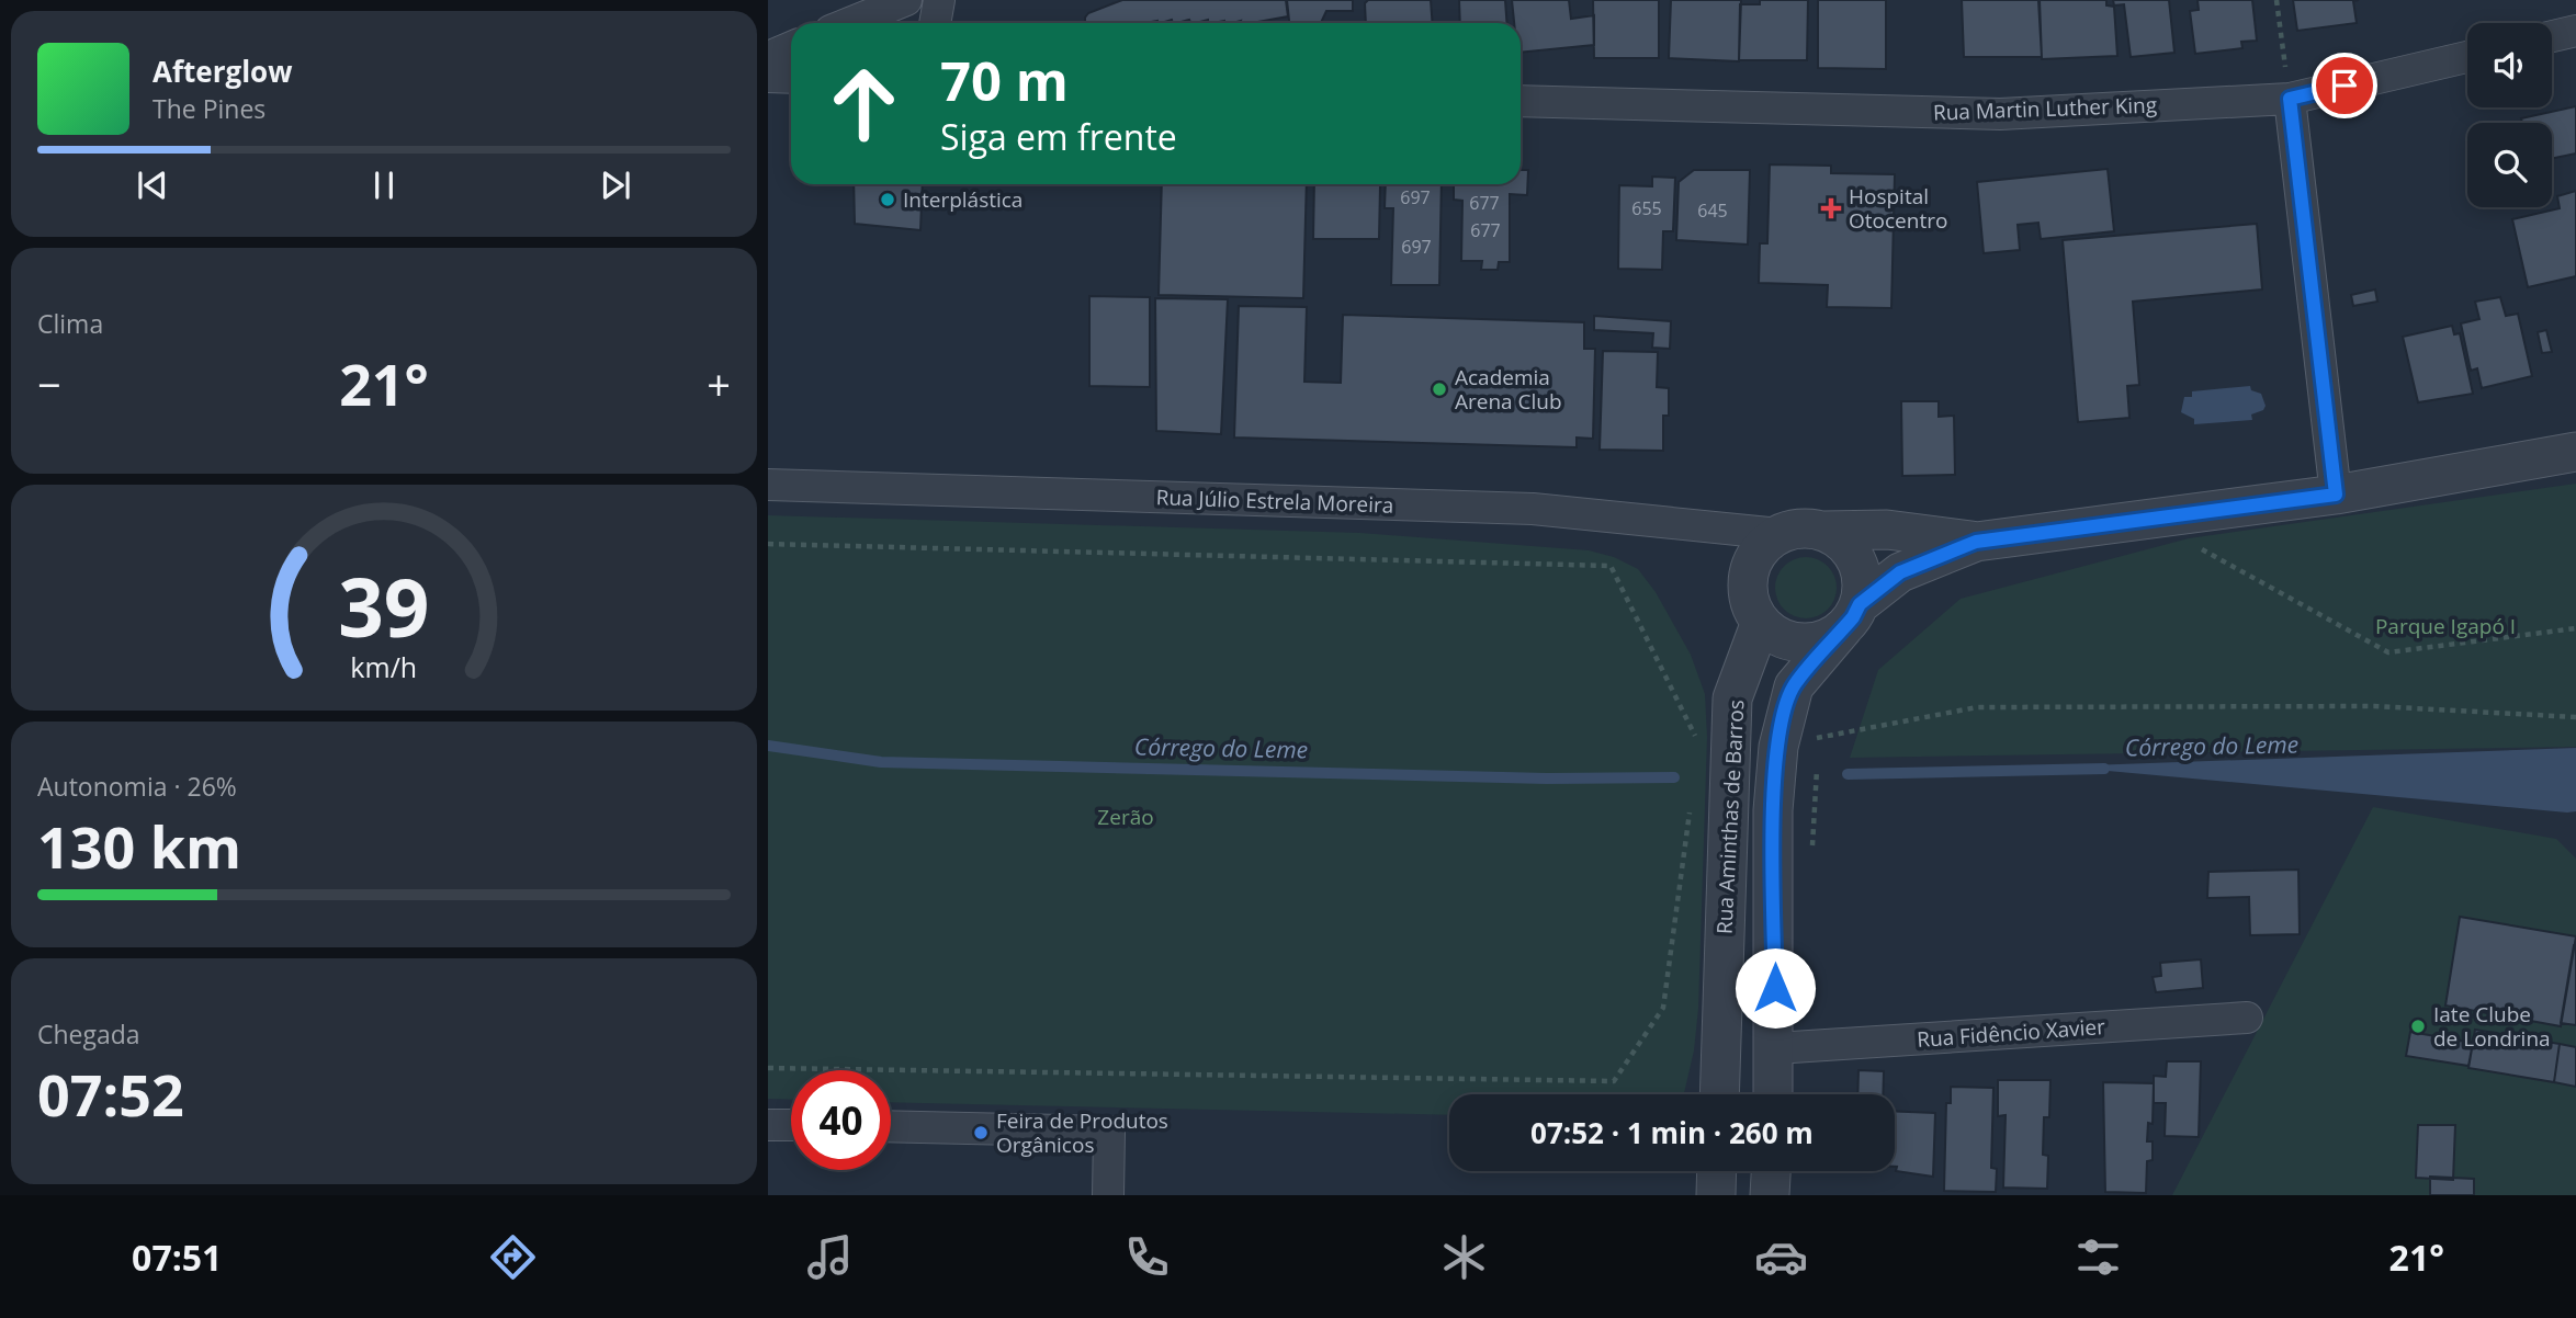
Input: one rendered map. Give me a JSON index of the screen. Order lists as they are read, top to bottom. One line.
{"streets":{"street":["Rua Martin Luther King","Rua Júlio Estrela Moreira","Rua Aminthas de Barros","Rua Fidêncio Xavier"]},"crossings":[["Rua Júlio Estrela Moreira","Rua Aminthas de Barros"],["Rua Aminthas de Barros","Rua Fidêncio Xavier"]],"water":["Córrego do Leme"],"parks":["Parque Igapó I","Zerão"],"places":{"other":["Interplástica","Academia Arena Club","Iate Clube de Londrina","Feira de Produtos Orgânicos"],"health":["Hospital Otocentro"]},"house_numbers":["697","677","655","645","677","697"],"page":{"turn":["70 m","Siga em frente"],"song":["Afterglow","The Pines"],"tile":["Clima",["Autonomia · 26%","130 km"],["Chegada","07:52"]],"heat":["−","21°","+"],"limit":"40","trip":"07:52 · 1 min · 260 m","tabs":["07:51","21°"],"gauge":["39","km/h"]}}
